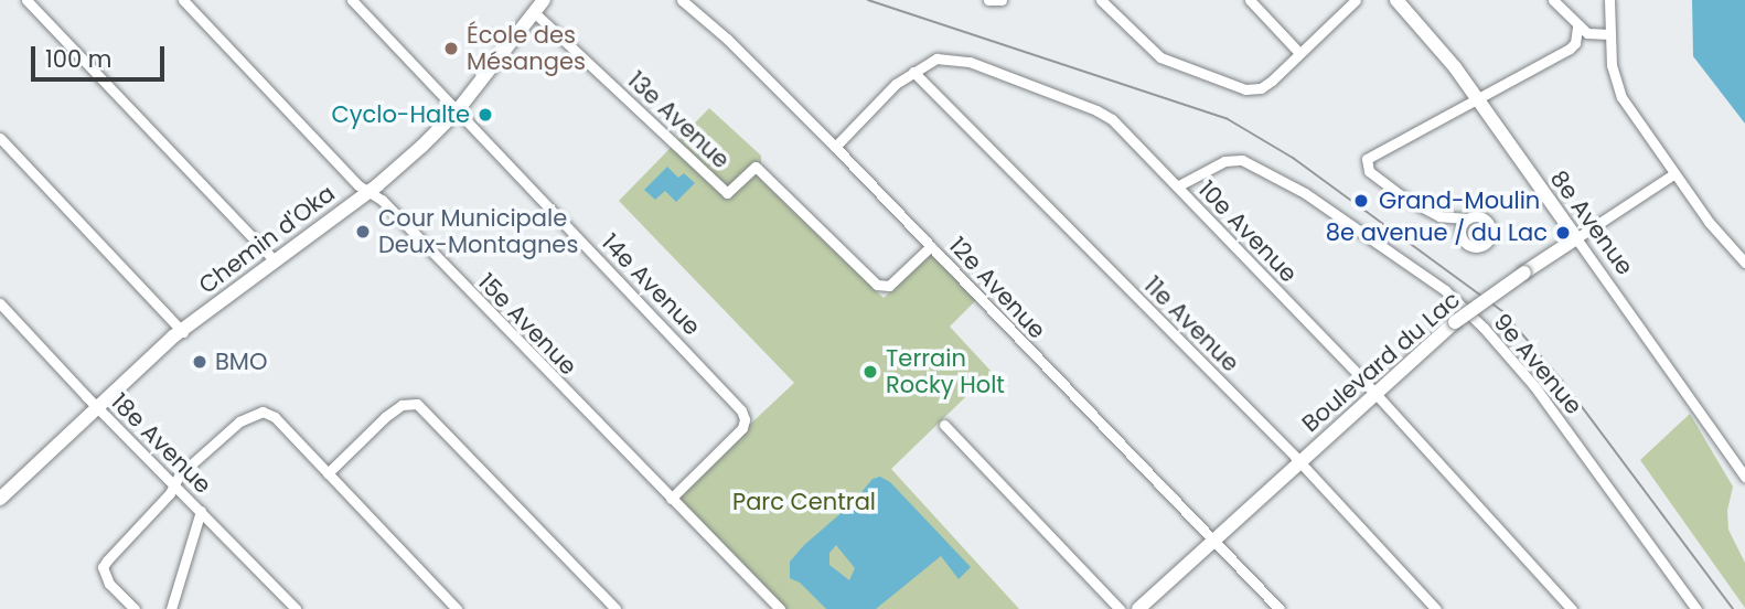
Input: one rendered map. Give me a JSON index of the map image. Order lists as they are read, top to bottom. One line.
{"streets":{"street":["13e Avenue","8e Avenue","10e Avenue","Chemin d'Oka","14e Avenue","12e Avenue","15e Avenue","11e Avenue","Boulevard du Lac","9e Avenue","18e Avenue"]},"crossings":[["13e Avenue","Chemin d'Oka"],["13e Avenue","12e Avenue"],["8e Avenue","Boulevard du Lac"],["10e Avenue","12e Avenue"],["10e Avenue","11e Avenue"],["10e Avenue","Boulevard du Lac"],["10e Avenue","9e Avenue"],["Chemin d'Oka","14e Avenue"],["Chemin d'Oka","15e Avenue"],["Chemin d'Oka","18e Avenue"],["14e Avenue","15e Avenue"],["12e Avenue","Boulevard du Lac"],["11e Avenue","Boulevard du Lac"]],"parks":["Parc Central"],"places":["École des Mésanges","Cyclo-Halte","Grand-Moulin","Cour Municipale Deux-Montagnes","8e avenue / du Lac","BMO","Terrain Rocky Holt"],"scale_bar":"100 m"}
